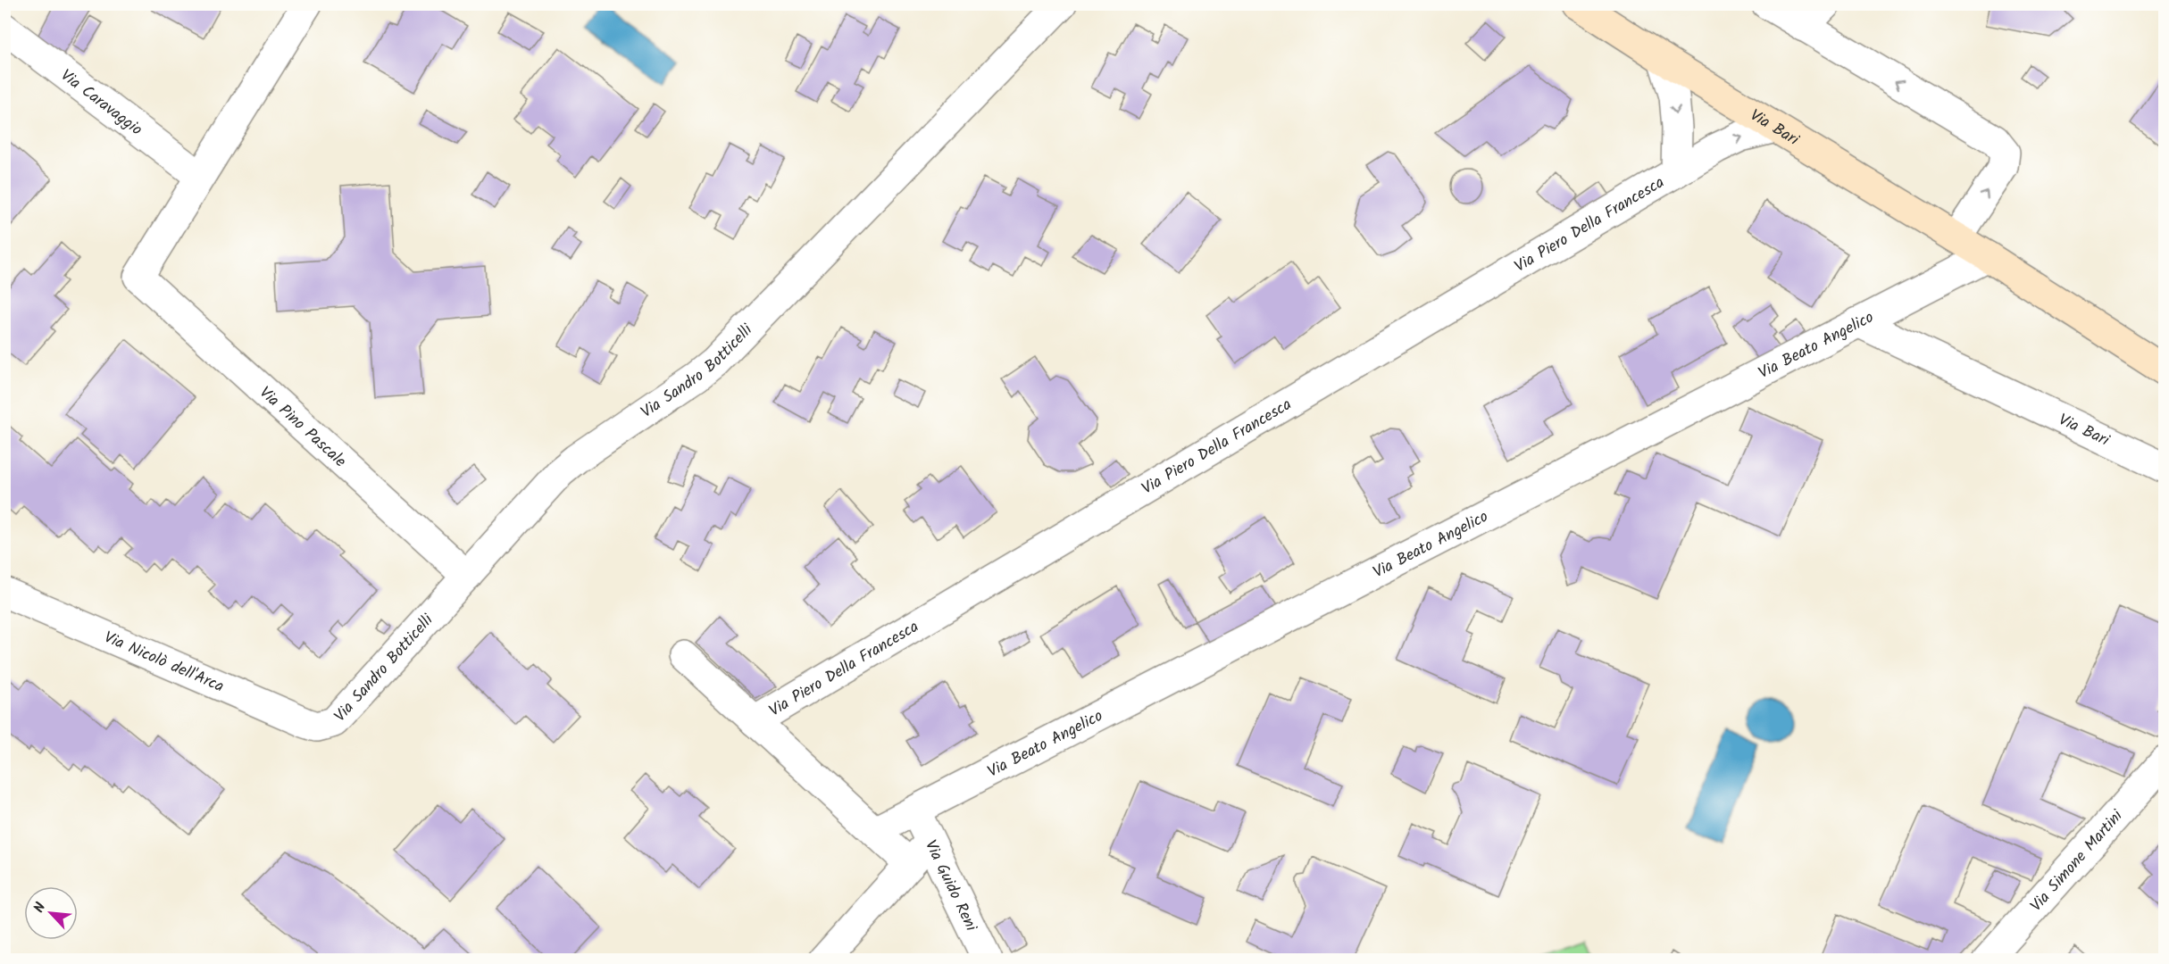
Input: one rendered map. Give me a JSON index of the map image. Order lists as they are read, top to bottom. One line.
{"streets":{"main road":["Via Bari"],"street":["Via Caravaggio","Via Piero Della Francesca","Via Beato Angelico","Via Sandro Botticelli","Via Pino Pascale","Via Nicolò dell'Arca","Via Simone Martini","Via Guido Reni"]},"crossings":[["Via Caravaggio","Via Pino Pascale"],["Via Bari","Via Piero Della Francesca"],["Via Bari","Via Beato Angelico"],["Via Piero Della Francesca","Via Beato Angelico"],["Via Beato Angelico","Via Guido Reni"],["Via Sandro Botticelli","Via Pino Pascale"],["Via Sandro Botticelli","Via Nicolò dell'Arca"]],"north":"top left"}
